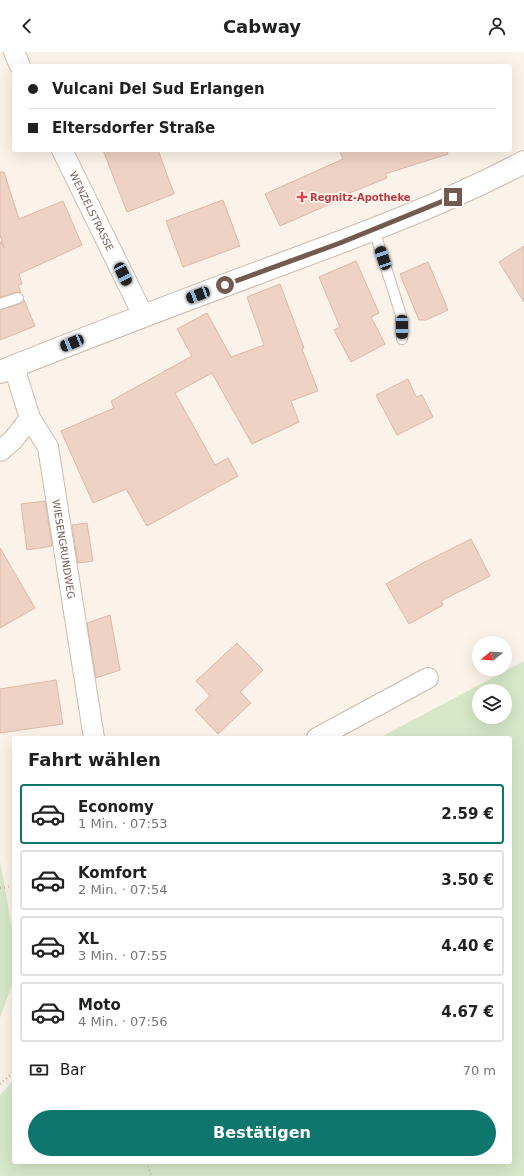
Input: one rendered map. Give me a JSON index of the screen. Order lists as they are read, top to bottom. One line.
{"streets":{"street":["WENZELSTRASSE","WIESENGRUNDWEG"]},"places":{"health":["Regnitz-Apotheke"]},"north":"left","page":{"header":"Cabway","banner":["Vulcani Del Sud Erlangen","Eltersdorfer Straße"],"heading":"Fahrt wählen","list":[{"name":"Economy","note":"1 Min. · 07:53","value":"2.59 €"},{"name":"Komfort","note":"2 Min. · 07:54","value":"3.50 €"},{"name":"XL","note":"3 Min. · 07:55","value":"4.40 €"},{"name":"Moto","note":"4 Min. · 07:56","value":"4.67 €"}],"pay":["Bar","70 m"],"buttons":"Bestätigen"}}
